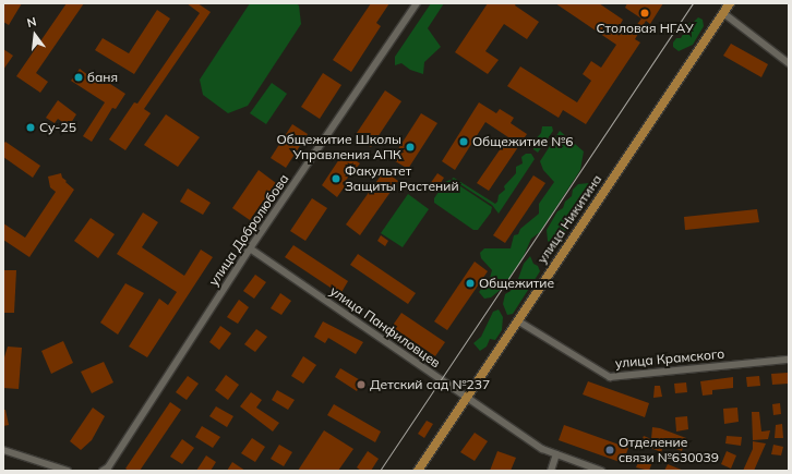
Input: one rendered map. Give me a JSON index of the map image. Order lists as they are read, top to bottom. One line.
{"streets":{"main road":["улица Никитина"],"street":["улица Добролюбова","улица Панфиловцев","улица Крамского"]},"crossings":[["улица Никитина","улица Панфиловцев"],["улица Никитина","улица Крамского"],["улица Добролюбова","улица Панфиловцев"]],"places":["Столовая НГАУ","баня","Су-25","Общежитие №6","Общежитие Школы Управления АПК","Факультет Защиты Растений","Общежитие","Детский сад №237","Отделение связи №630039"],"north":"top"}
